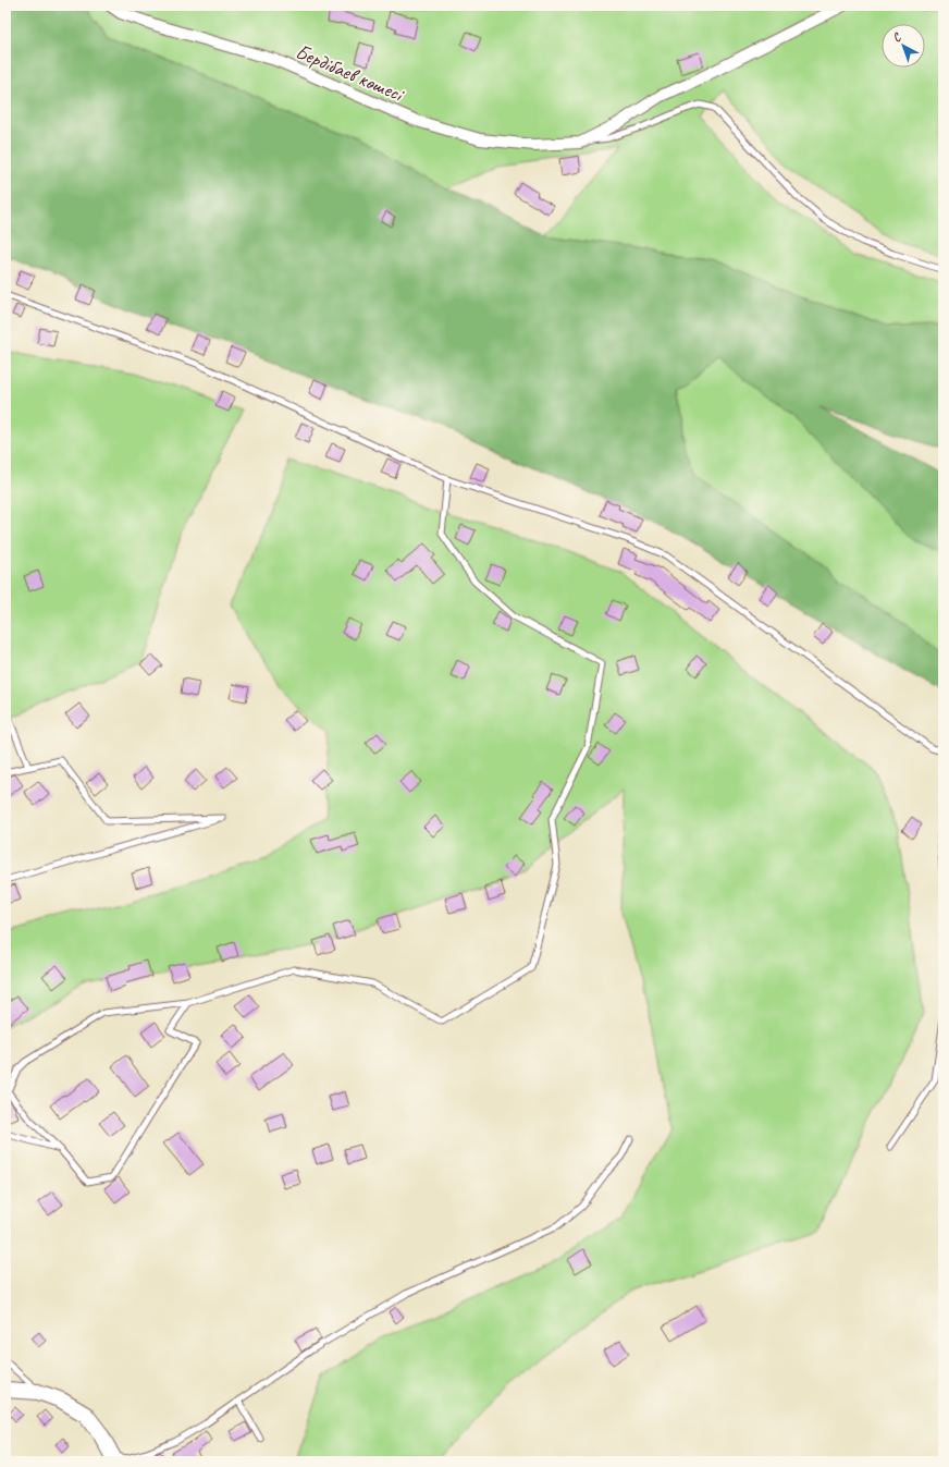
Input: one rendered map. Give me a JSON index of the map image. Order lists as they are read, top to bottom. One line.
{"streets":{"street":["Бердібаев көшесі"]},"north":"top left"}
